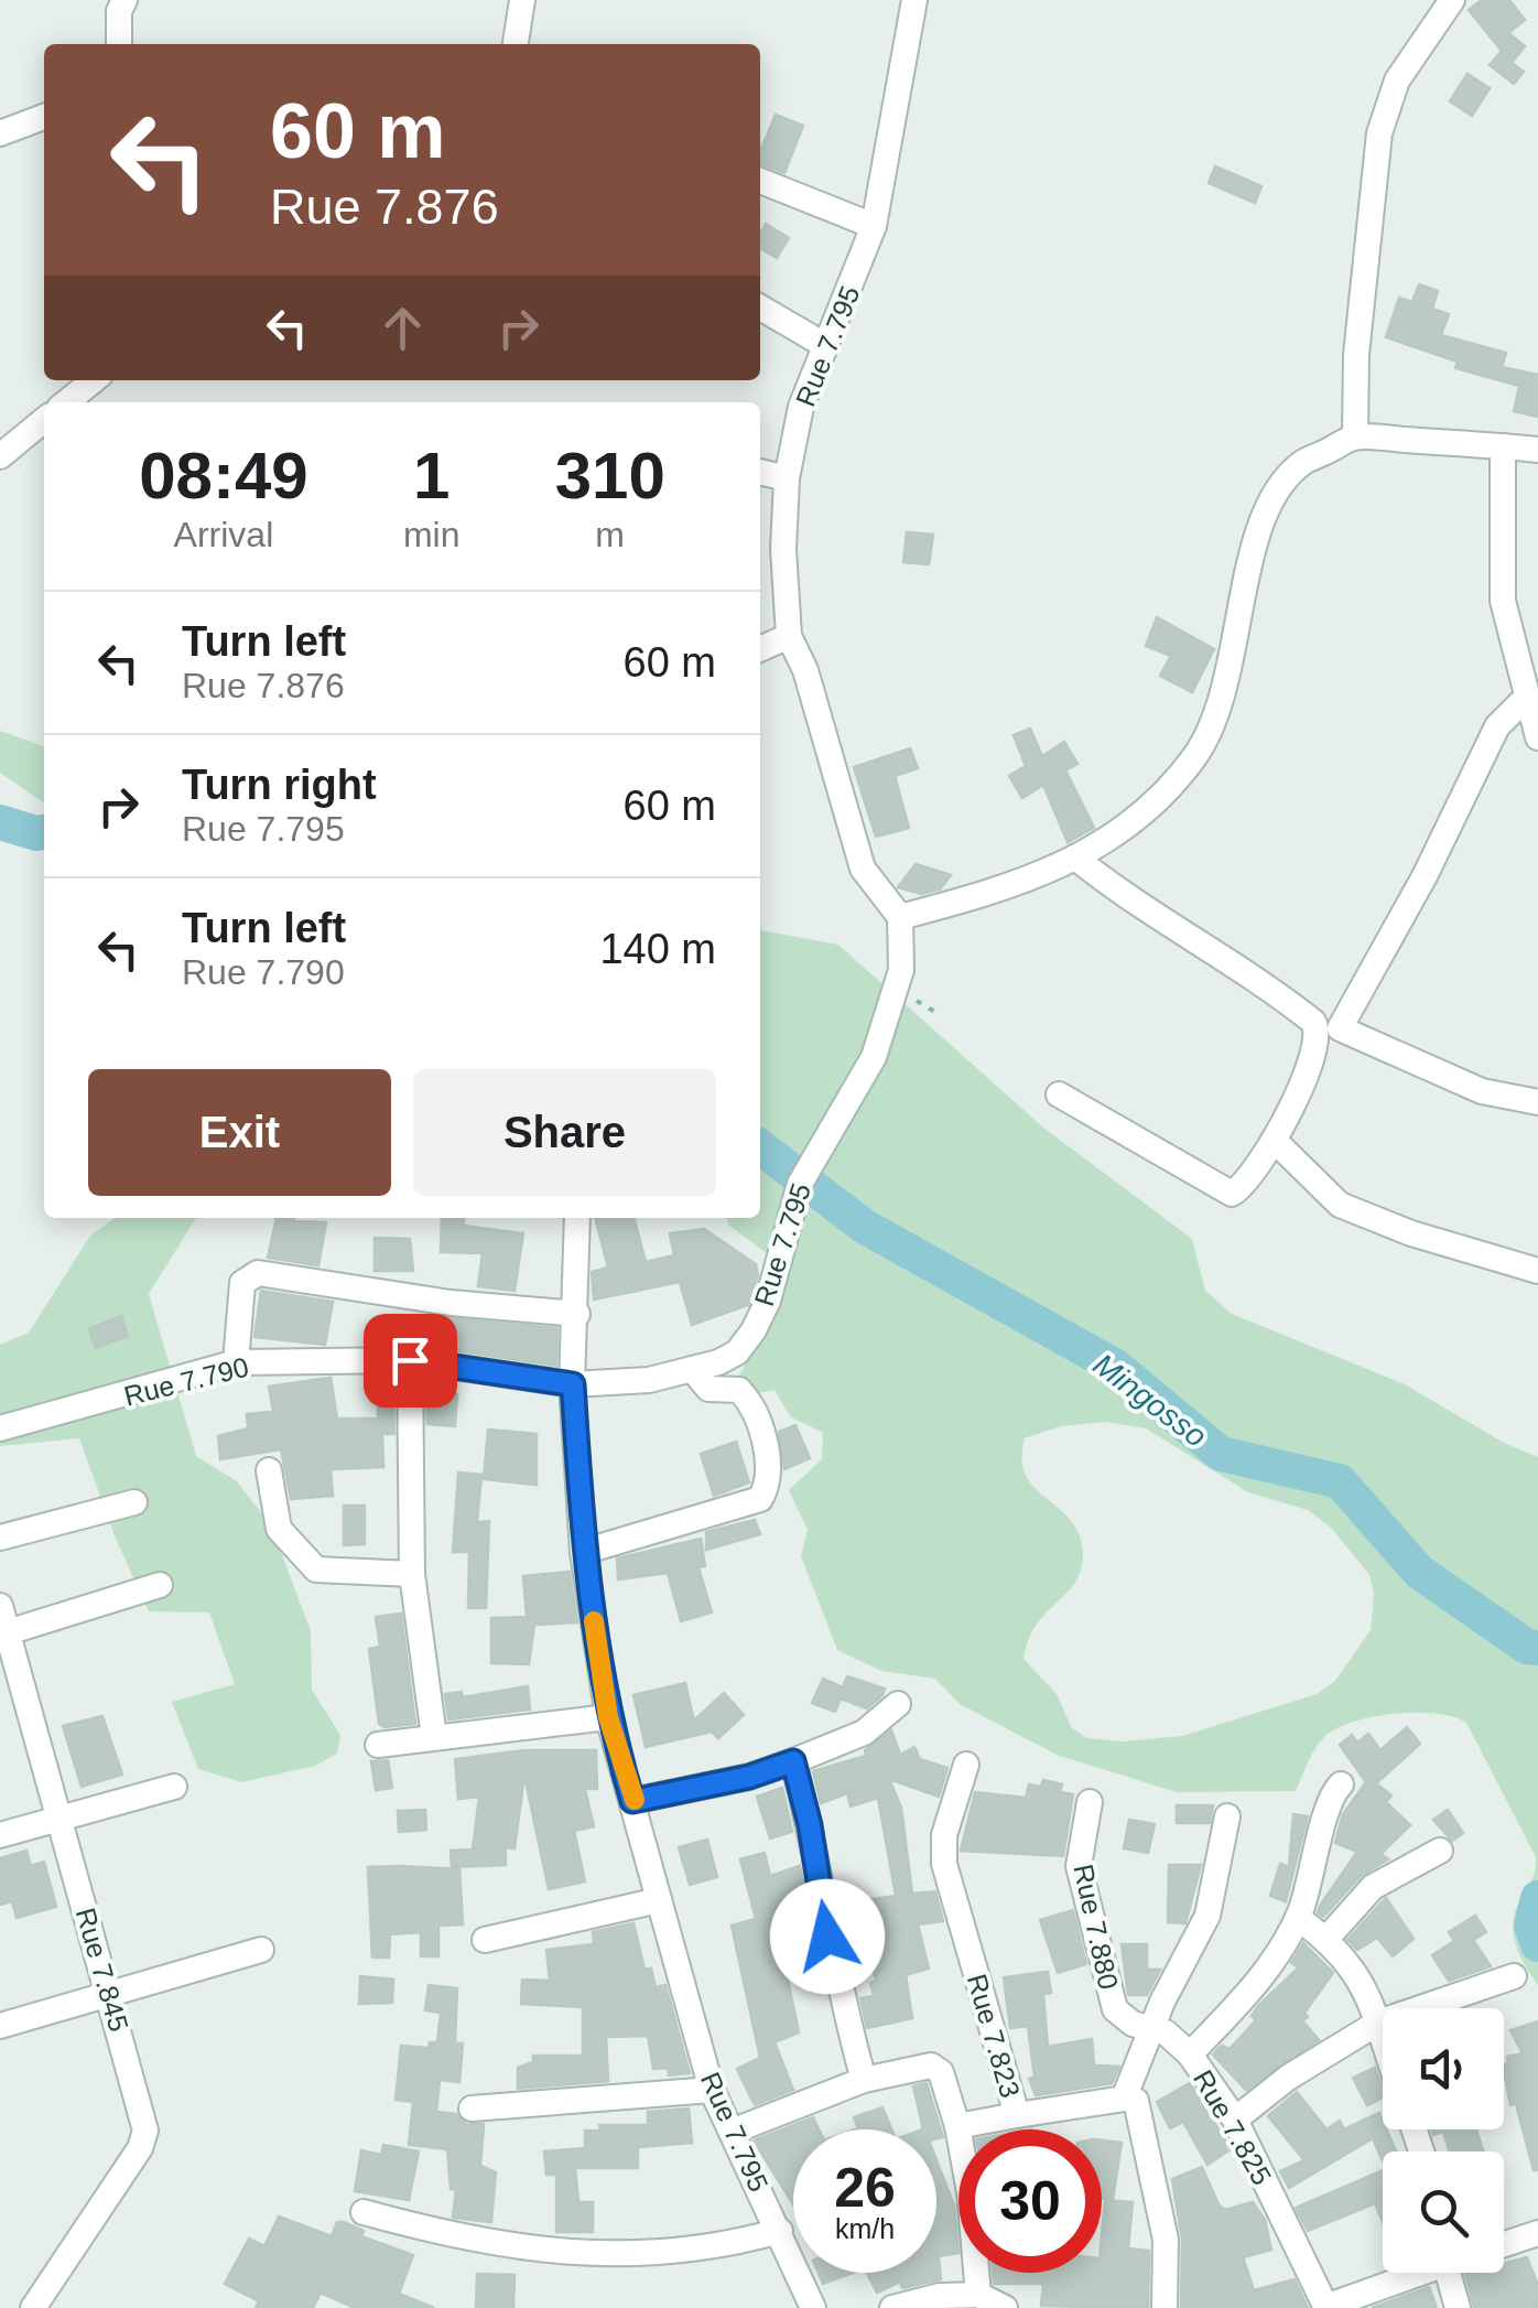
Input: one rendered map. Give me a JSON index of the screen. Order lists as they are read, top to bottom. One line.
{"streets":{"street":["Rue 7.795","Rue 7.790","Rue 7.880","Rue 7.845","Rue 7.823","Rue 7.825"]},"crossings":[["Rue 7.795","Rue 7.790"],["Rue 7.880","Rue 7.825"]],"water":["Mingosso"],"page":{"turn":["60 m","Rue 7.876"],"eta":["08:49","Arrival","1","min","310","m"],"list":[{"name":"Turn left","note":"Rue 7.876","value":"60 m"},{"name":"Turn right","note":"Rue 7.795","value":"60 m"},{"name":"Turn left","note":"Rue 7.790","value":"140 m"}],"buttons":["Exit","Share"],"speed":"26 km/h","limit":"30"}}
